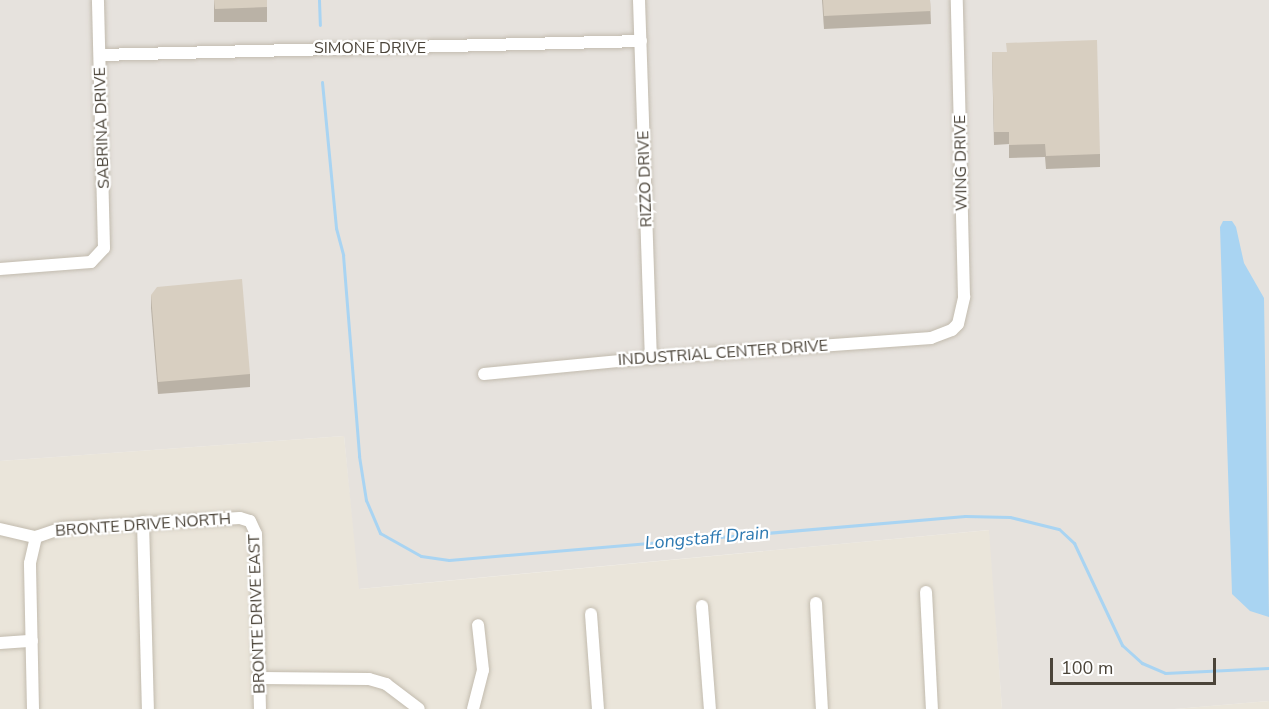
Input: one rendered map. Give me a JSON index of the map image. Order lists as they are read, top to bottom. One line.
{"streets":{"street":["SIMONE DRIVE","SABRINA DRIVE","WING DRIVE","RIZZO DRIVE","INDUSTRIAL CENTER DRIVE","BRONTE DRIVE NORTH","BRONTE DRIVE EAST"]},"crossings":[["SIMONE DRIVE","SABRINA DRIVE"],["SIMONE DRIVE","RIZZO DRIVE"],["WING DRIVE","INDUSTRIAL CENTER DRIVE"],["RIZZO DRIVE","INDUSTRIAL CENTER DRIVE"],["BRONTE DRIVE NORTH","BRONTE DRIVE EAST"]],"water":["Longstaff Drain"],"scale_bar":"100 m"}
